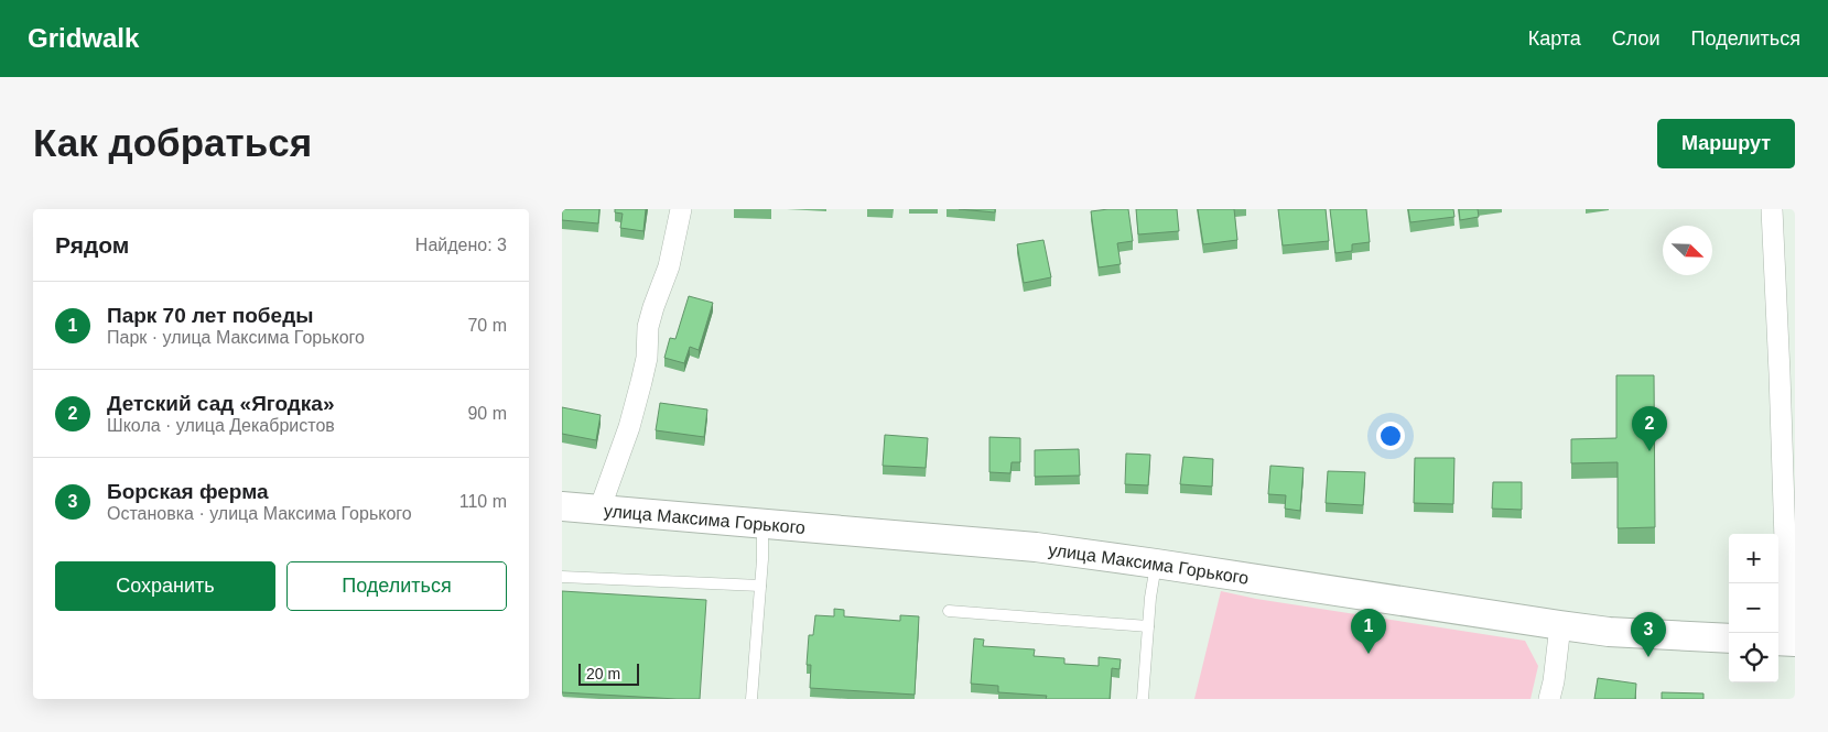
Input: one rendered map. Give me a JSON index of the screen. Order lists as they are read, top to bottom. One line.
{"streets":{"street":["улица Максима Горького"]},"scale_bar":"20 m","north":"bottom right","page":{"header":"Gridwalk","nav":["Карта","Слои","Поделиться"],"buttons":["Маршрут",["Сохранить","Поделиться"]],"title":"Как добраться","heading":["Рядом","Найдено: 3"],"list":[{"mark":"1","name":"Парк 70 лет победы","note":"Парк · улица Максима Горького","value":"70 m"},{"mark":"2","name":"Детский сад «Ягодка»","note":"Школа · улица Декабристов","value":"90 m"},{"mark":"3","name":"Борская ферма","note":"Остановка · улица Максима Горького","value":"110 m"}],"pins":["2","1","3"],"map_buttons":["+","−"],"scale":"20 m"}}
